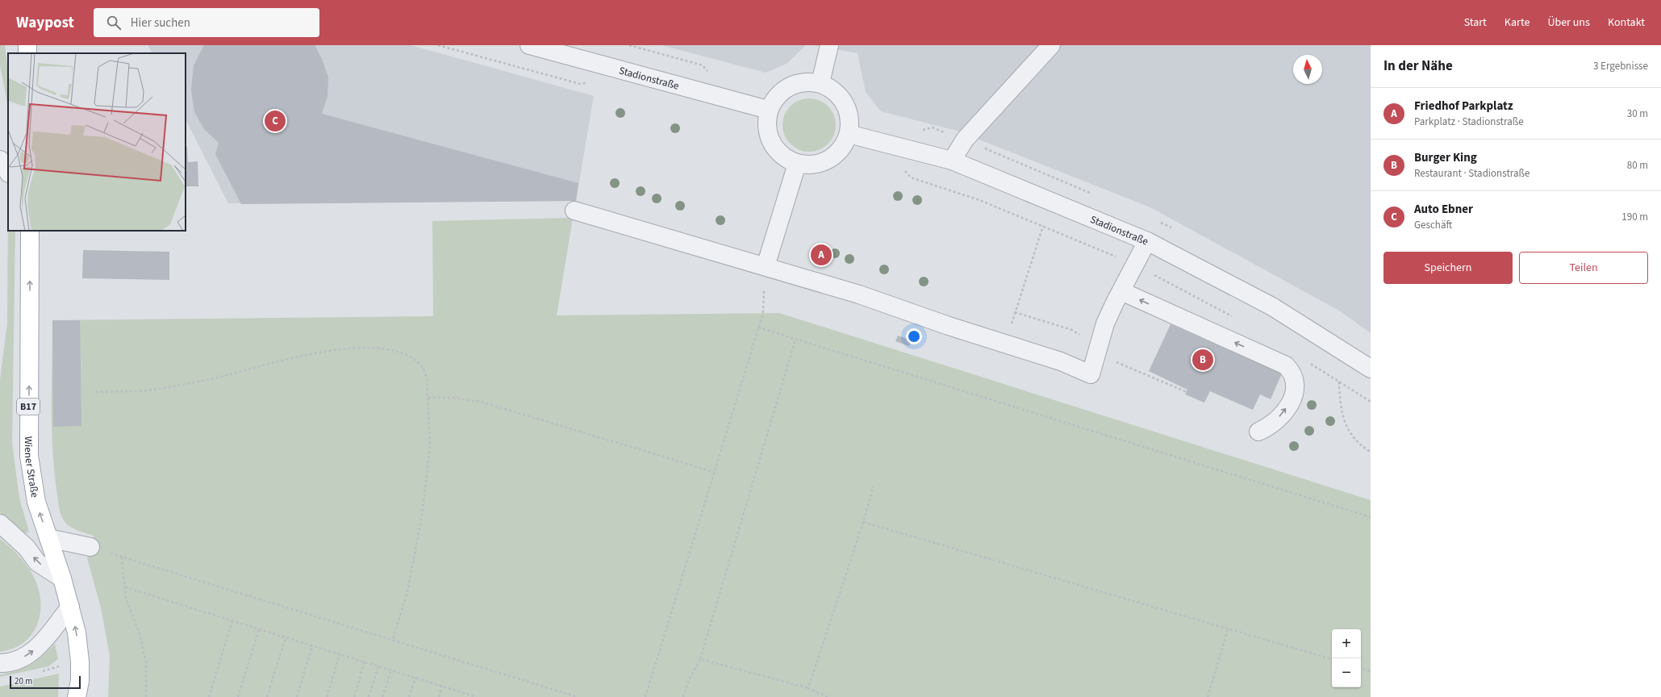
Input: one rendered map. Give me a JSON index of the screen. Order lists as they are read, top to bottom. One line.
{"streets":{"main road":["B17","Wiener Straße"],"street":["Stadionstraße"]},"one_way":["Wiener Straße"],"scale_bar":"20 m","north":"top","page":{"header":"Waypost","search":"Hier suchen","nav":["Start","Karte","Über uns","Kontakt"],"heading":["In der Nähe","3 Ergebnisse"],"list":[{"mark":"A","name":"Friedhof Parkplatz","note":"Parkplatz · Stadionstraße","value":"30 m"},{"mark":"B","name":"Burger King","note":"Restaurant · Stadionstraße","value":"80 m"},{"mark":"C","name":"Auto Ebner","note":"Geschäft","value":"190 m"}],"pins":["C","A","B"],"buttons":["Speichern","Teilen"],"map_buttons":["+","−"],"scale":"20 m"}}
